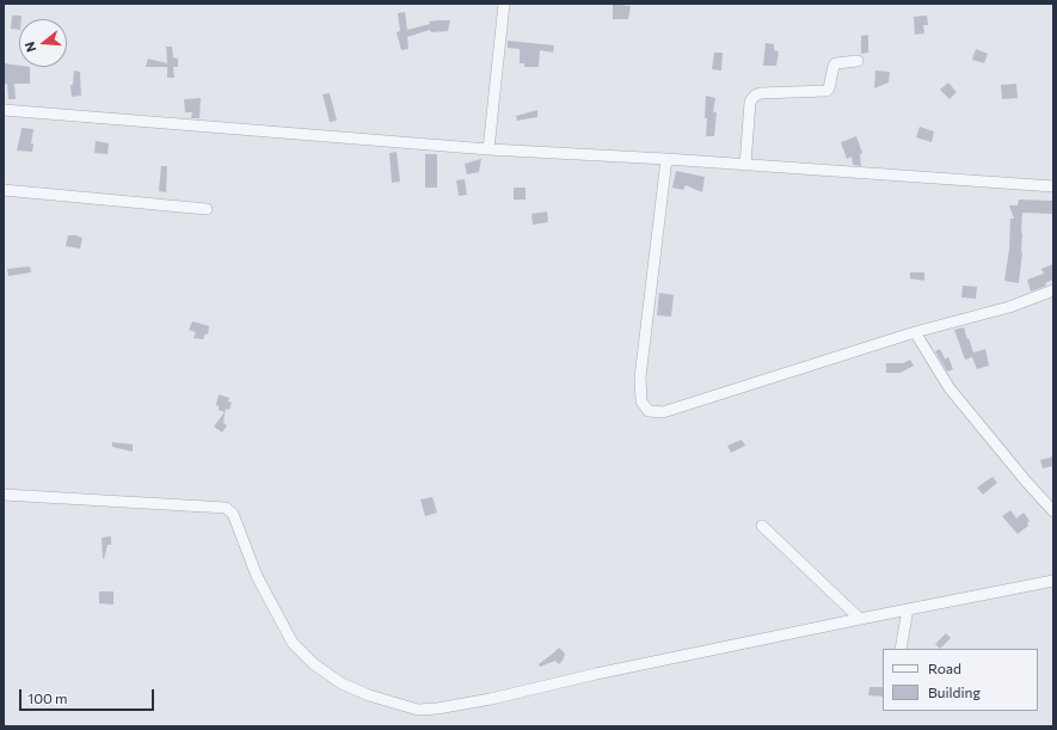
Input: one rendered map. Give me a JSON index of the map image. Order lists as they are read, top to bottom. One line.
{"legend":["Road","Building"],"scale_bar":"100 m","north":"left"}
